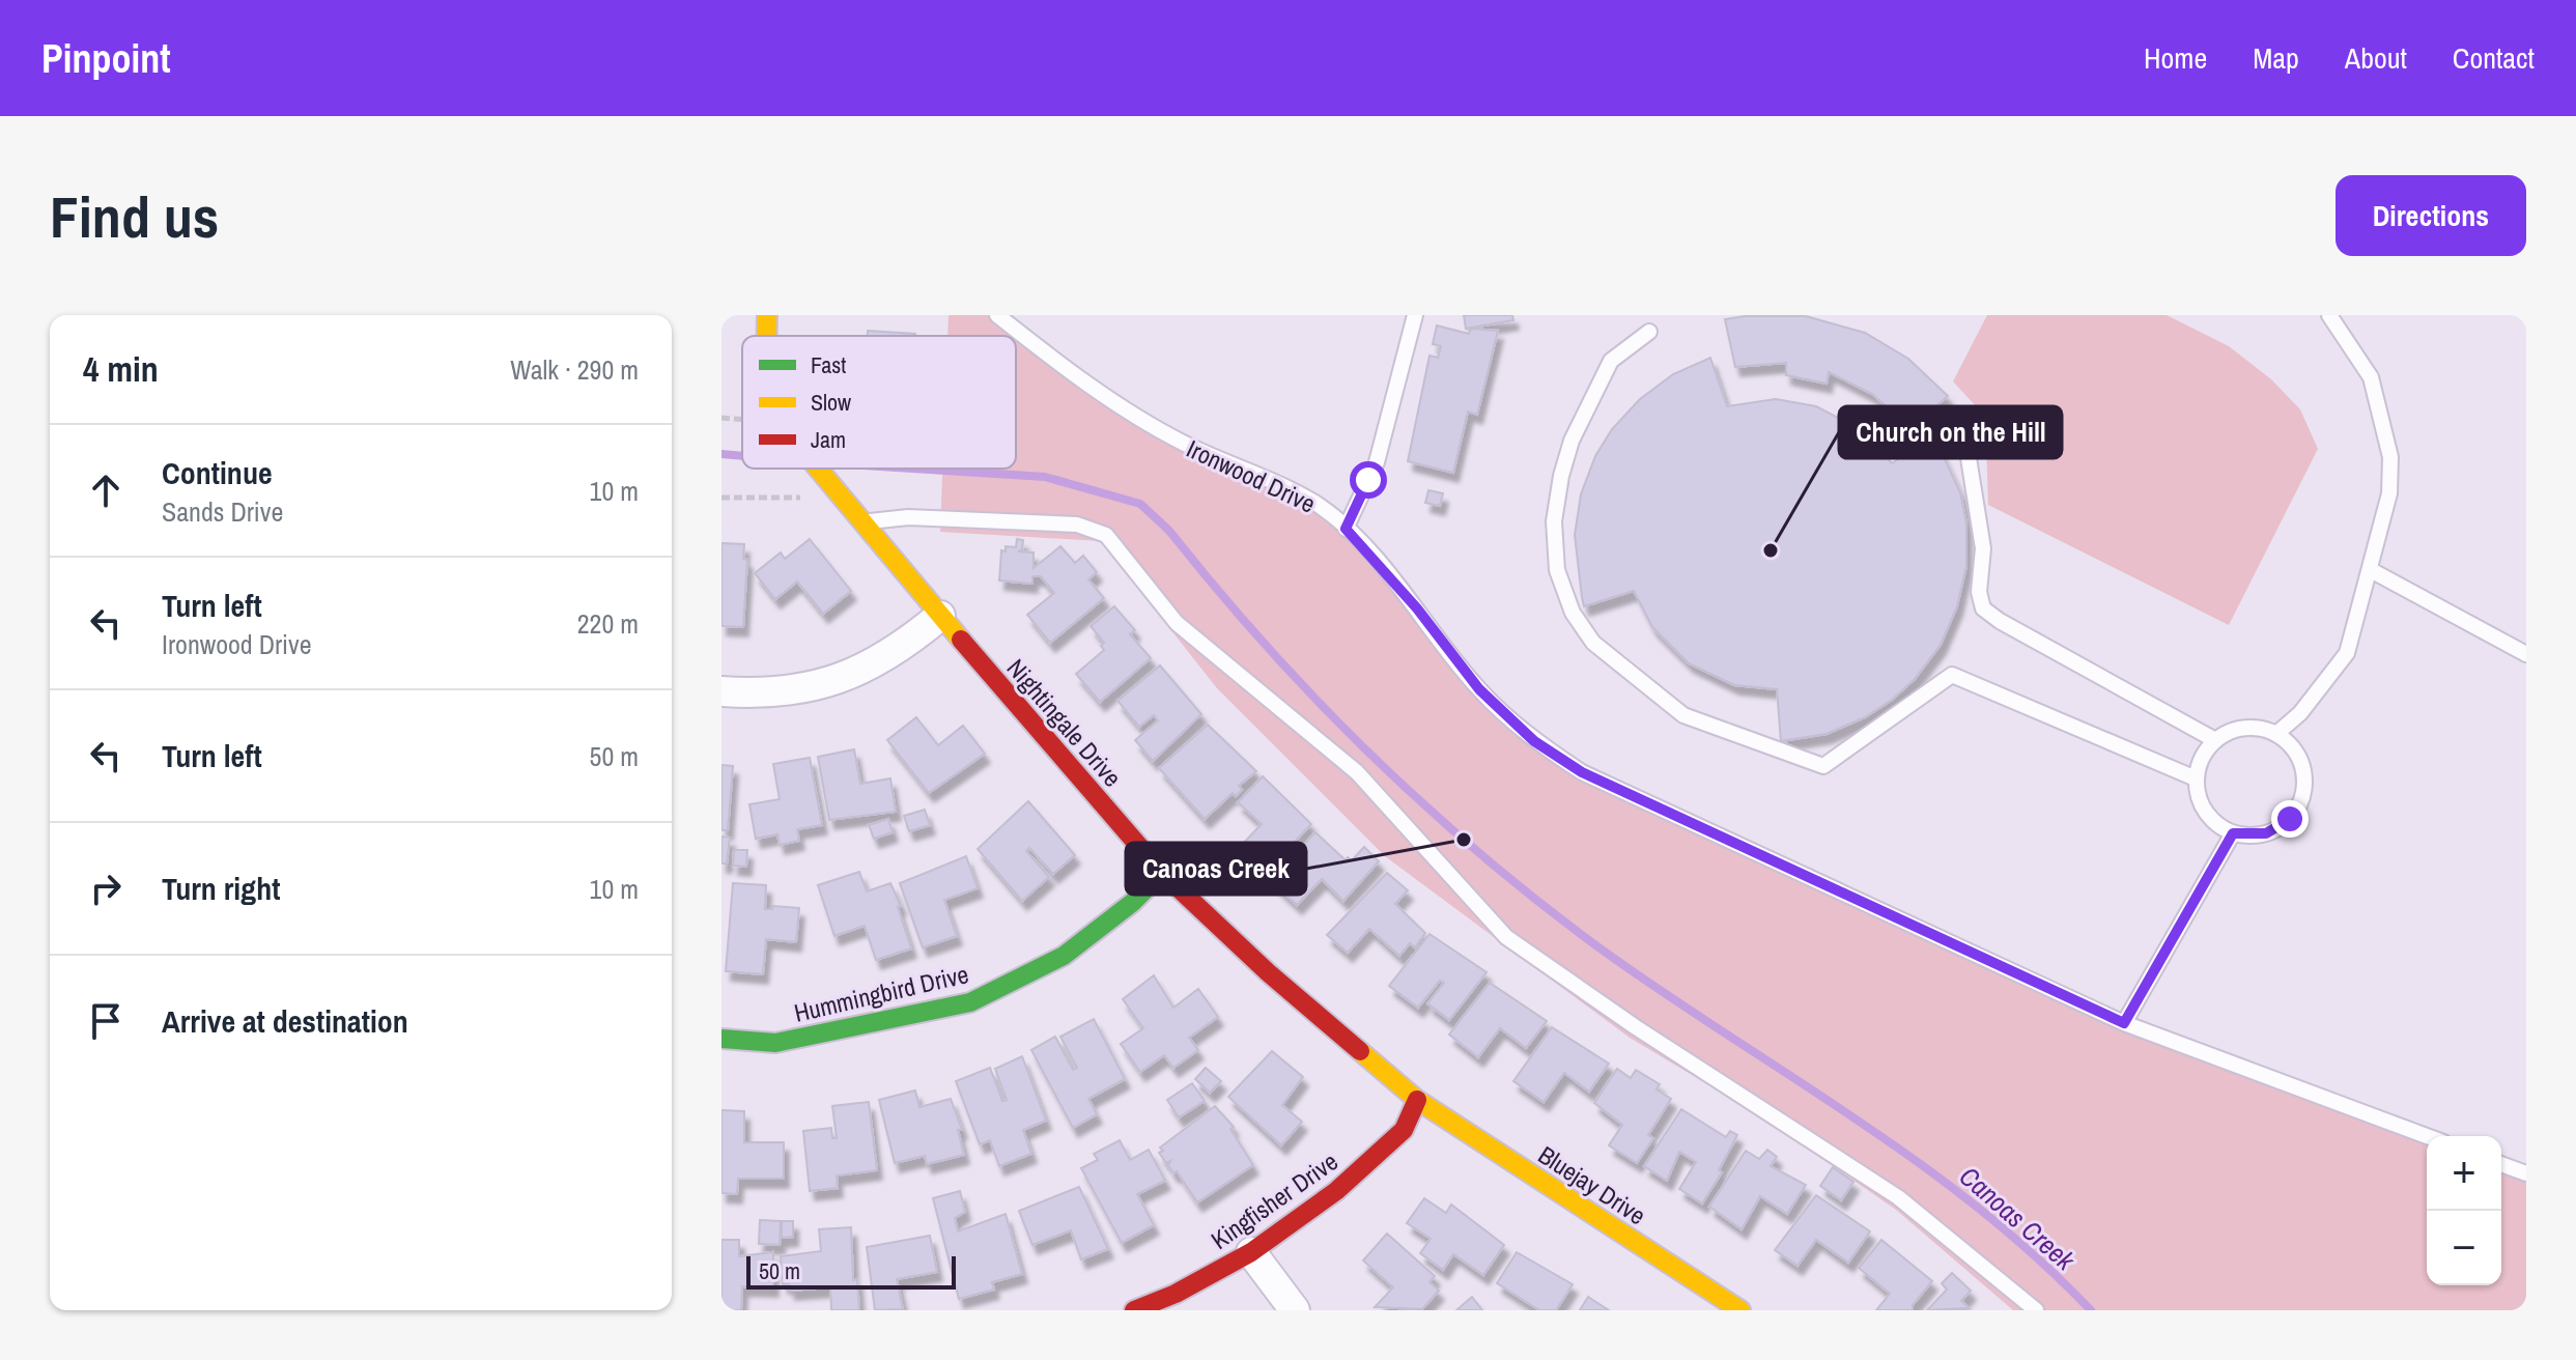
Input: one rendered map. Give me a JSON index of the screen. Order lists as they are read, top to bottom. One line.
{"streets":{"street":["Nightingale Drive","Hummingbird Drive","Bluejay Drive","Kingfisher Drive"],"lane":["Ironwood Drive"]},"crossings":[["Nightingale Drive","Hummingbird Drive"],["Nightingale Drive","Bluejay Drive"],["Nightingale Drive","Kingfisher Drive"],["Bluejay Drive","Kingfisher Drive"]],"water":["Canoas Creek"],"places":["Church on the Hill","Canoas Creek"],"legend":["Fast","Slow","Jam"],"scale_bar":"50 m","page":{"header":"Pinpoint","nav":["Home","Map","About","Contact"],"buttons":"Directions","title":"Find us","heading":["4 min","Walk · 290 m"],"list":[["Continue","Sands Drive","10 m"],["Turn left","Ironwood Drive","220 m"],["Turn left","50 m"],["Turn right","10 m"],"Arrive at destination"],"map_buttons":["+","−"],"scale":"50 m"}}
